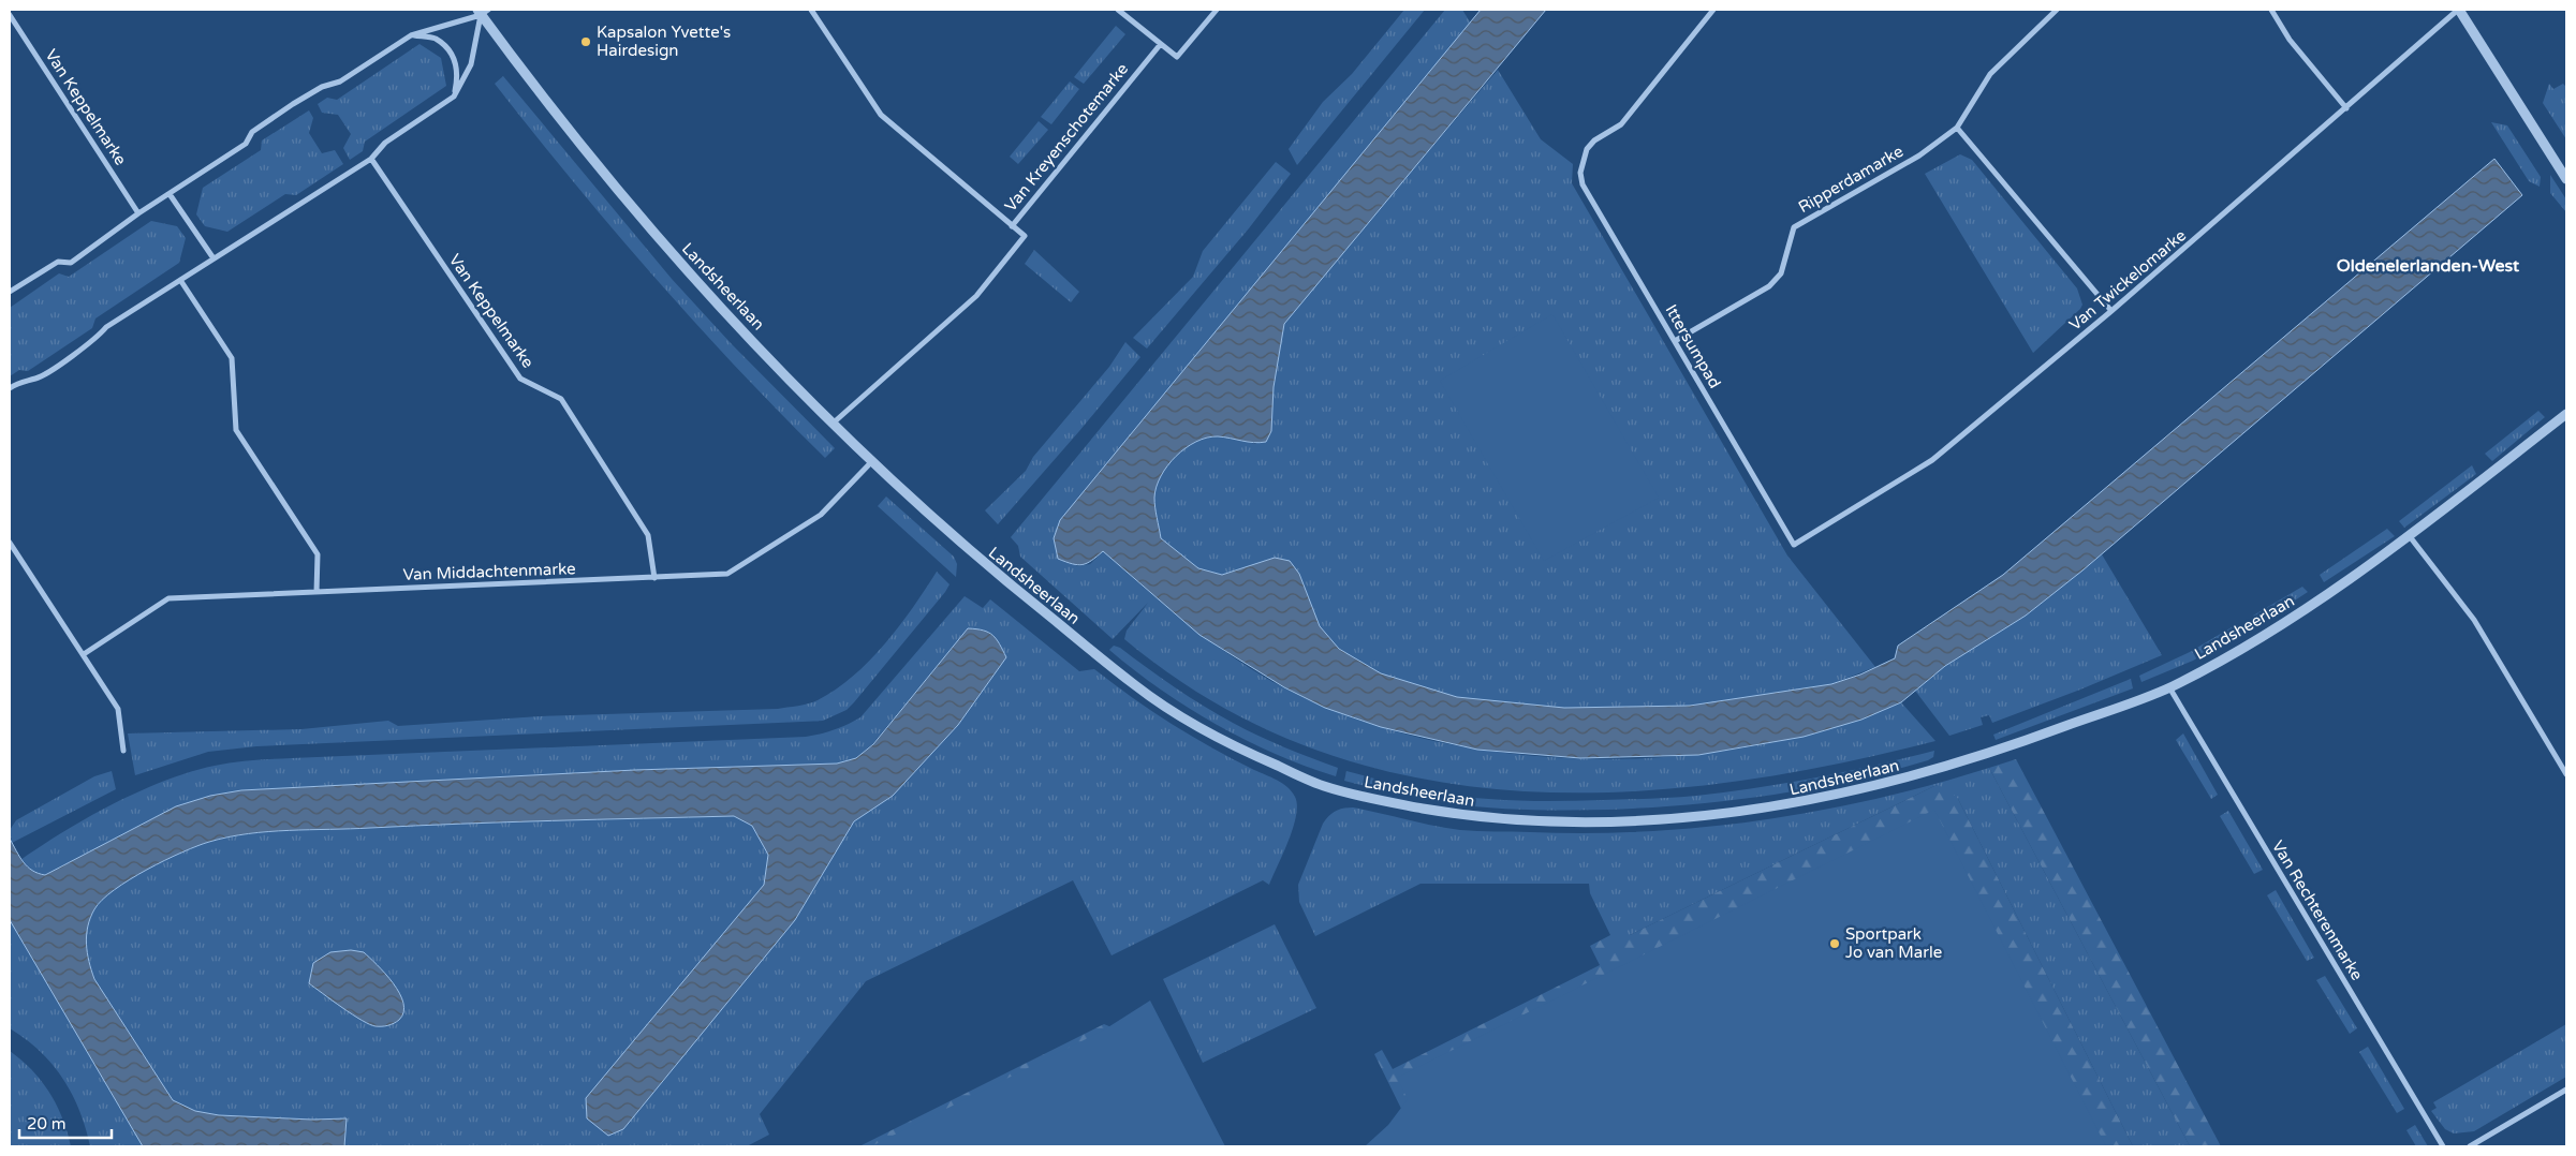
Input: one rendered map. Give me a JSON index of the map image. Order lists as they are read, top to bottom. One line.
{"streets":{"street":["Van Keppelmarke","Van Kreyenschotemarke","Ripperdamarke","Van Twickelomarke","Landsheerlaan","Ittersumpad","Van Middachtenmarke","Van Rechterenmarke"]},"crossings":[["Van Keppelmarke","Van Middachtenmarke"],["Van Kreyenschotemarke","Landsheerlaan"],["Ripperdamarke","Ittersumpad"],["Van Twickelomarke","Ittersumpad"],["Landsheerlaan","Van Middachtenmarke"],["Landsheerlaan","Van Rechterenmarke"]],"districts":["Oldenelerlanden-West"],"places":["Kapsalon Yvette's Hairdesign","Sportpark Jo van Marle"],"scale_bar":"20 m"}
